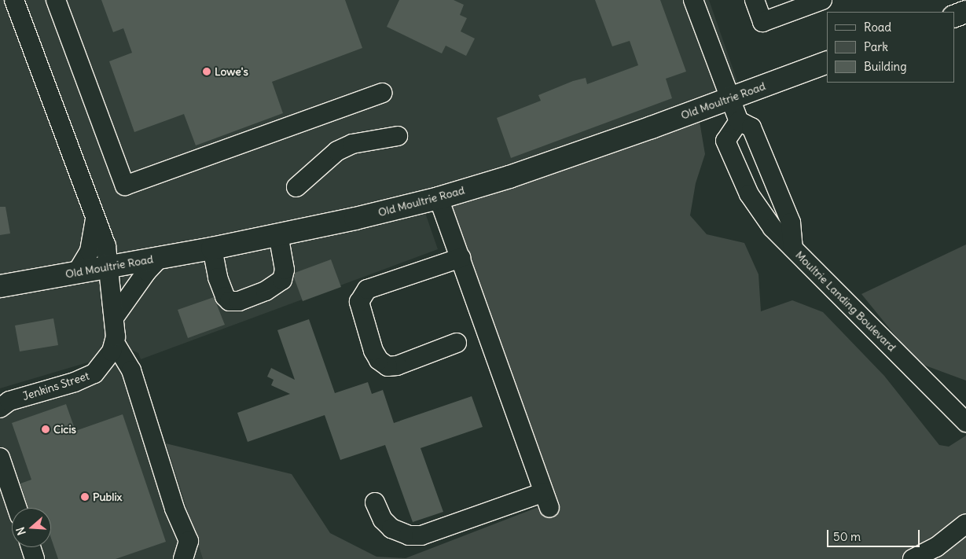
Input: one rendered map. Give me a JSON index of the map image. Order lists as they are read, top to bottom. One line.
{"streets":{"main road":["Old Moultrie Road"],"street":["Moultrie Landing Boulevard","Jenkins Street"]},"places":["Lowe's","Cicis","Publix"],"legend":["Road","Park","Building"],"scale_bar":"50 m","north":"left"}
